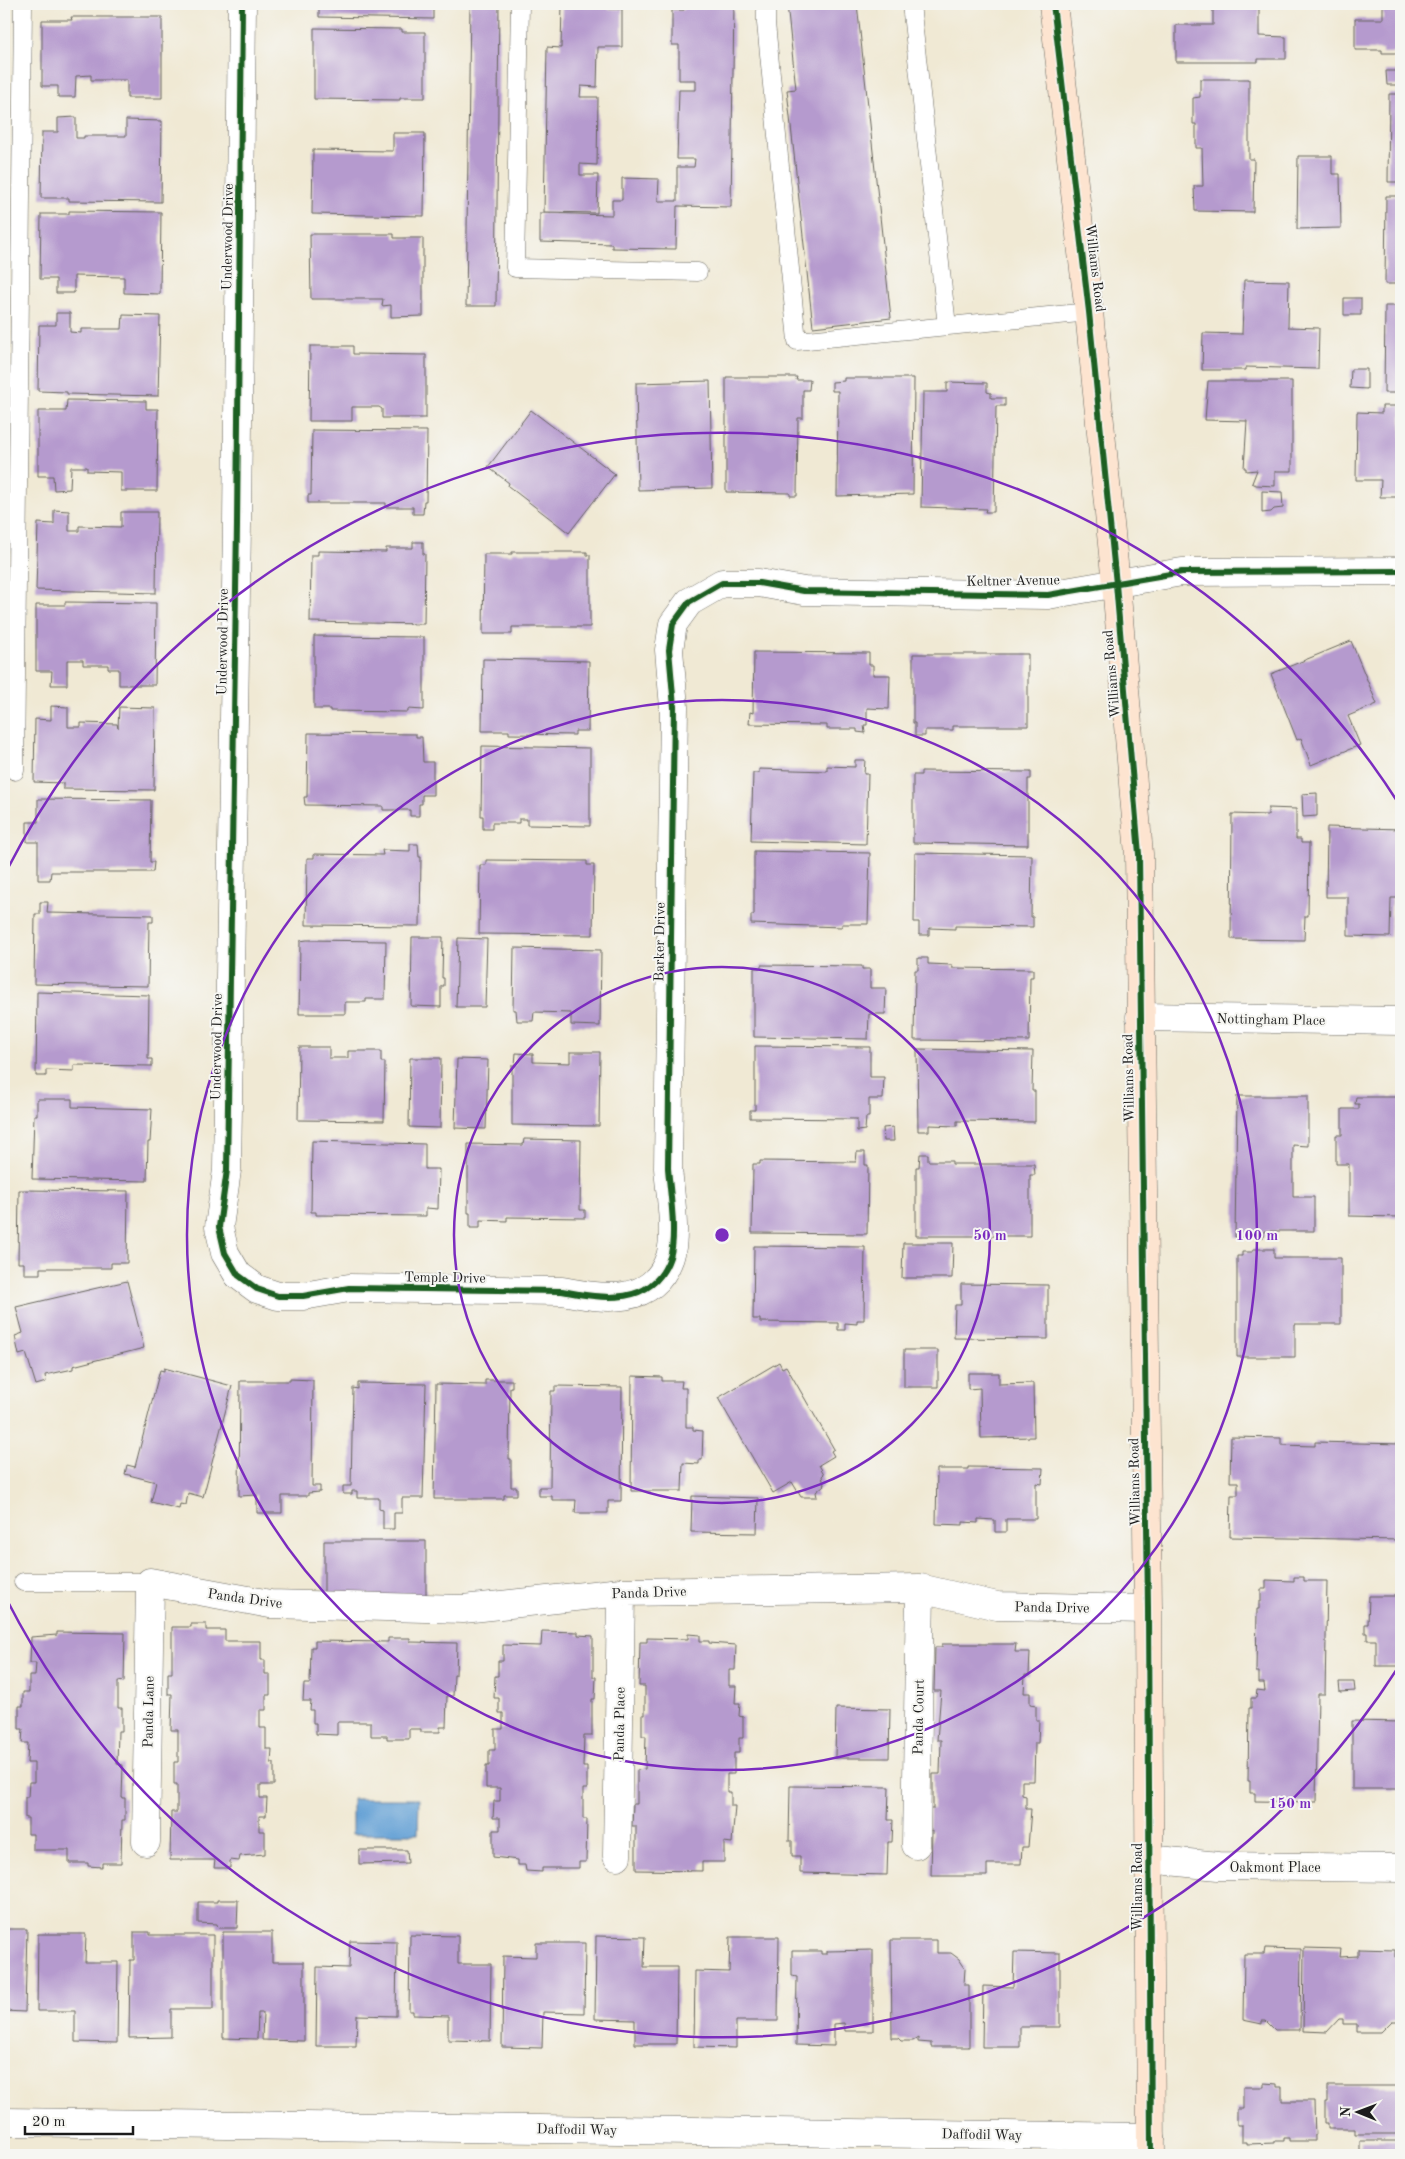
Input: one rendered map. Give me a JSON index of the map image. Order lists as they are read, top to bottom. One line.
{"streets":{"street":["Underwood Drive","Williams Road","Keltner Avenue","Barker Drive","Nottingham Place","Temple Drive","Panda Drive","Panda Lane","Panda Court","Panda Place","Oakmont Place","Daffodil Way"]},"crossings":[["Underwood Drive","Temple Drive"],["Williams Road","Keltner Avenue"],["Williams Road","Nottingham Place"],["Williams Road","Panda Drive"],["Williams Road","Oakmont Place"],["Williams Road","Daffodil Way"],["Keltner Avenue","Barker Drive"],["Barker Drive","Temple Drive"],["Panda Drive","Panda Lane"],["Panda Drive","Panda Court"],["Panda Drive","Panda Place"]],"scale_bar":"20 m","north":"left","rings":["50 m","100 m","150 m"]}
